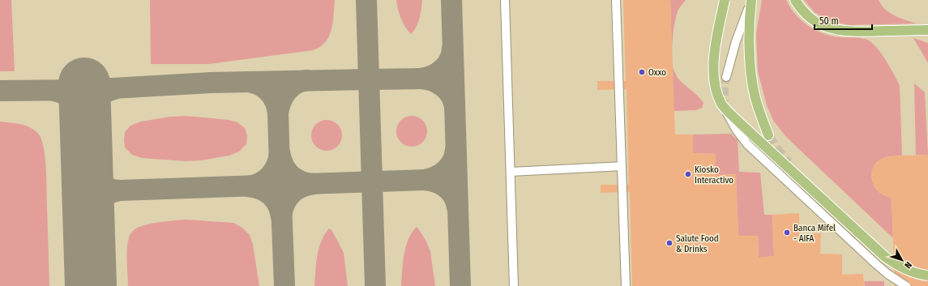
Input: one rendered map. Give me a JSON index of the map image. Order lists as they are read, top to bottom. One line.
{"places":["Oxxo","Kiosko Interactivo","Banca Mifel - AIFA","Salute Food & Drinks"],"scale_bar":"50 m","north":"bottom right"}
